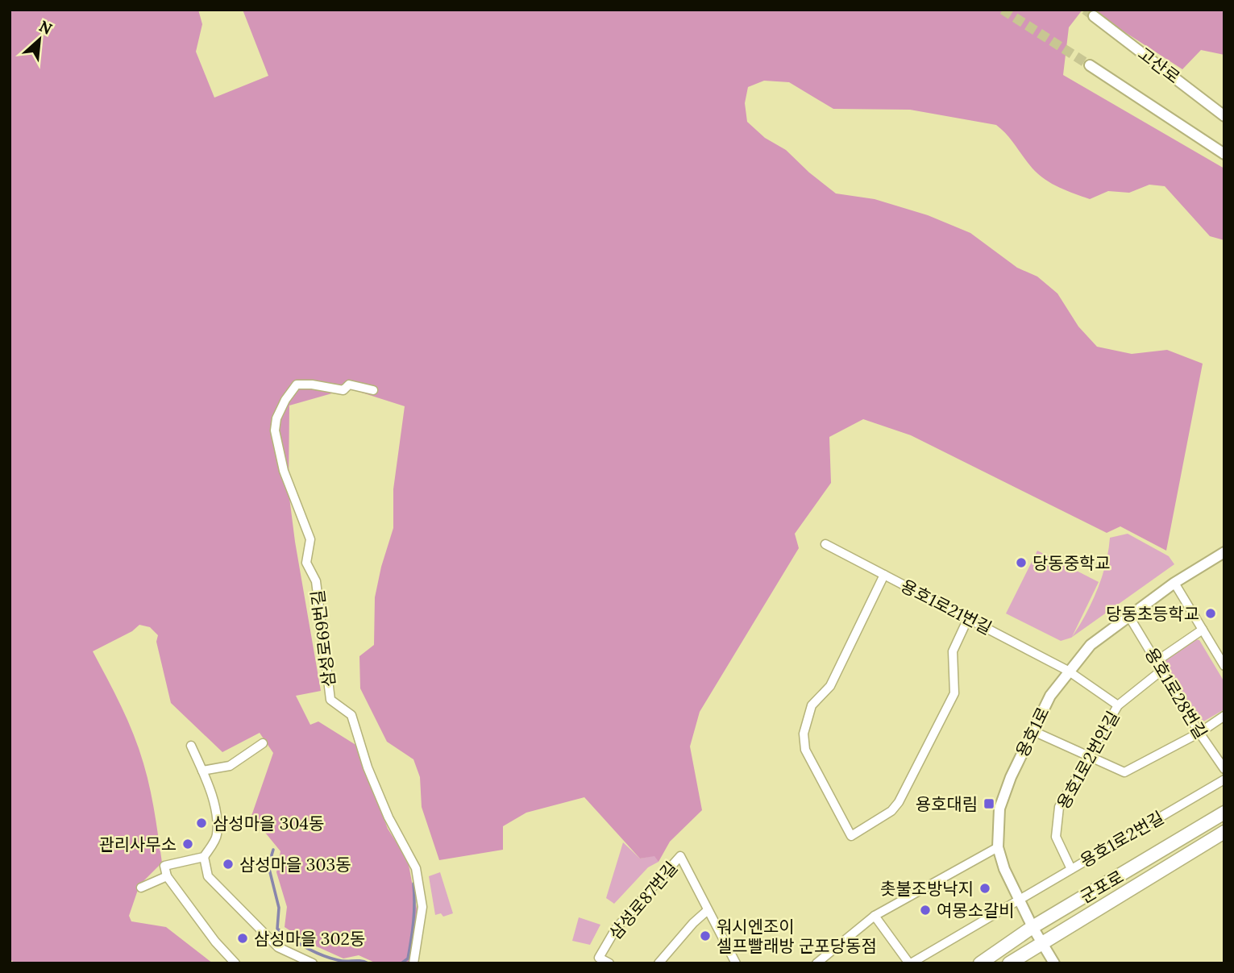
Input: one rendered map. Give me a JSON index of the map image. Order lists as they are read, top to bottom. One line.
{"streets":{"main road":["군포로"],"street":["고산로","용호1로21번길","삼성로69번길","용호1로28번길","용호1로","용호1로2번안길","용호1로2번길","삼성로87번길"]},"crossings":[["용호1로21번길","용호1로"],["용호1로21번길","용호1로2번안길"],["용호1로28번길","용호1로"],["용호1로28번길","용호1로2번안길"],["용호1로","용호1로2번길"],["용호1로","군포로"],["용호1로2번안길","용호1로2번길"]],"places":{"other":["당동중학교","당동초등학교","삼성마을 304동","관리사무소","삼성마을 303동","촛불조방낙지","여몽소갈비","워시엔조이 셀프빨래방 군포당동점","삼성마을 302동"],"transit":["용호대림"]},"north":"top right"}
